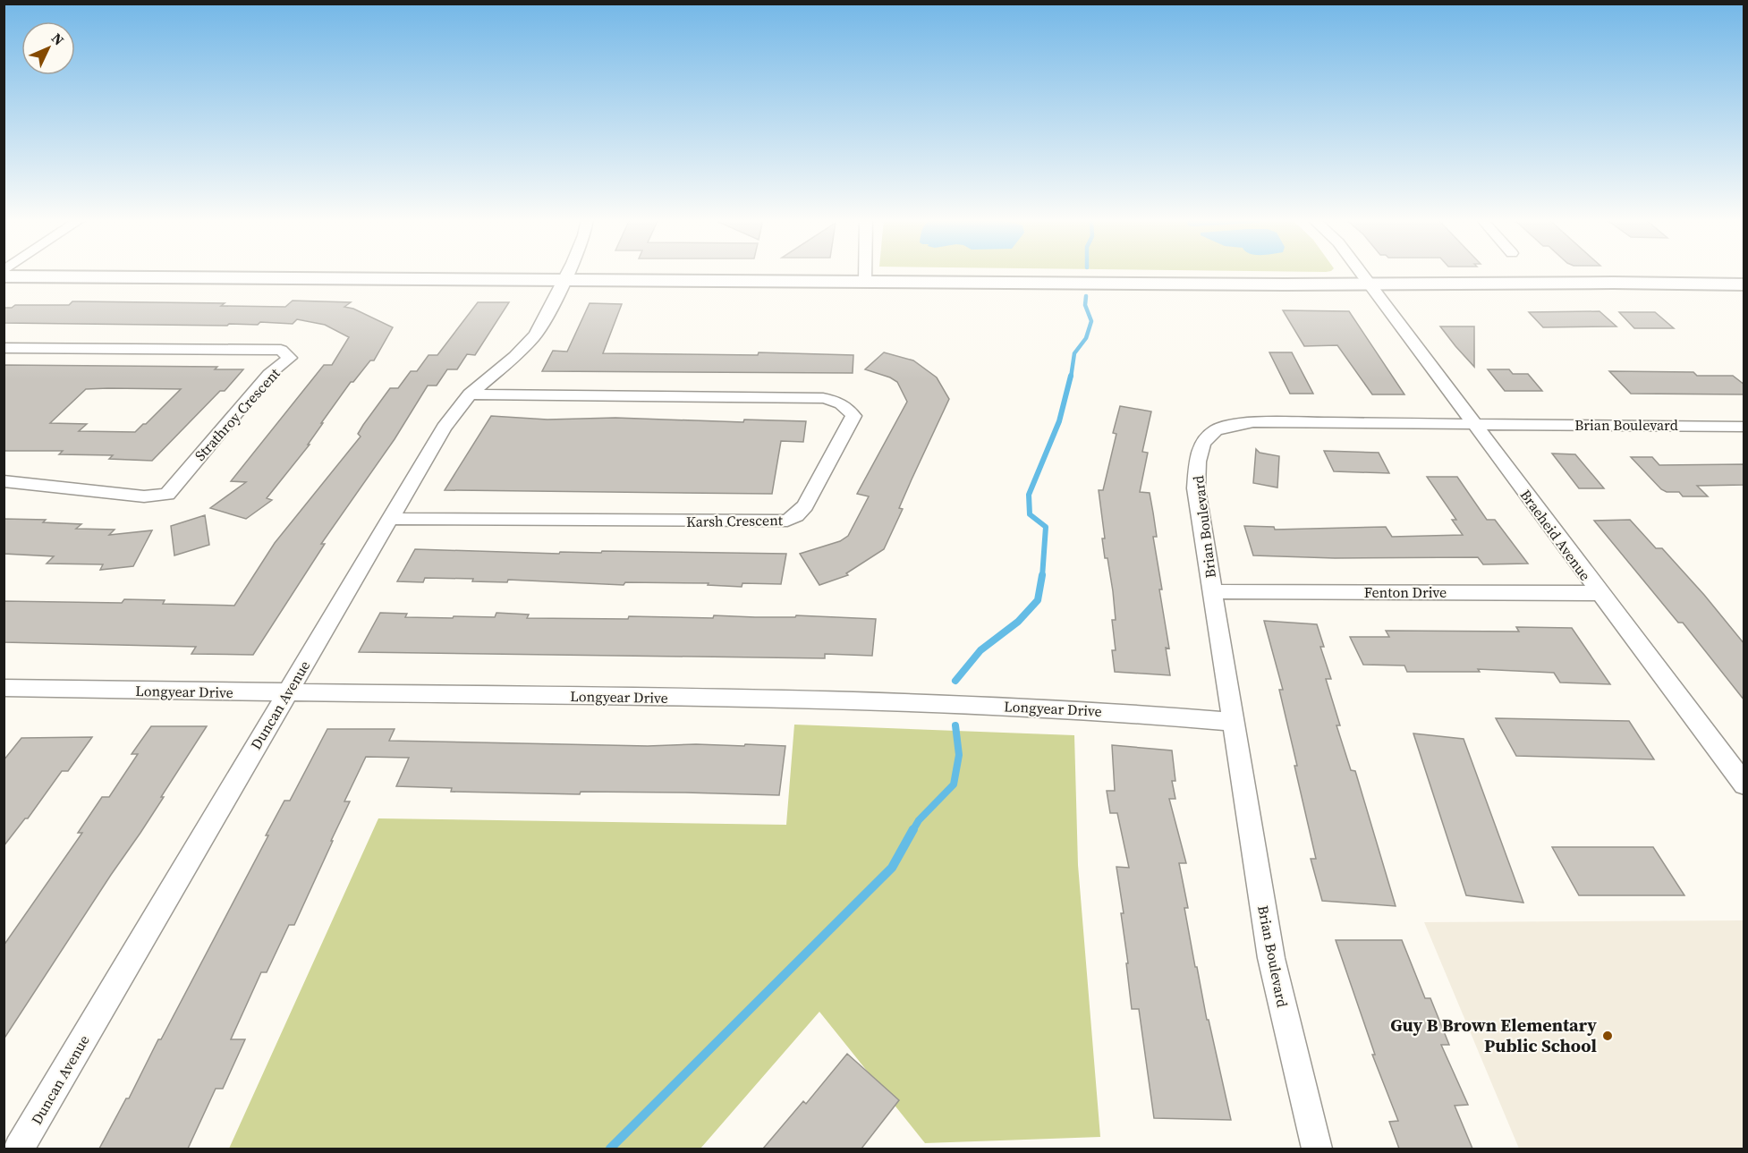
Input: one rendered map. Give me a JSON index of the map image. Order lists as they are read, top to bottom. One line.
{"streets":{"street":["Strathroy Crescent","Brian Boulevard","Karsh Crescent","Braeheid Avenue","Fenton Drive","Longyear Drive","Duncan Avenue"]},"crossings":[["Brian Boulevard","Braeheid Avenue"],["Brian Boulevard","Fenton Drive"],["Brian Boulevard","Longyear Drive"],["Karsh Crescent","Duncan Avenue"],["Braeheid Avenue","Fenton Drive"],["Longyear Drive","Duncan Avenue"]],"places":["Guy B Brown Elementary Public School"],"north":"top right"}
